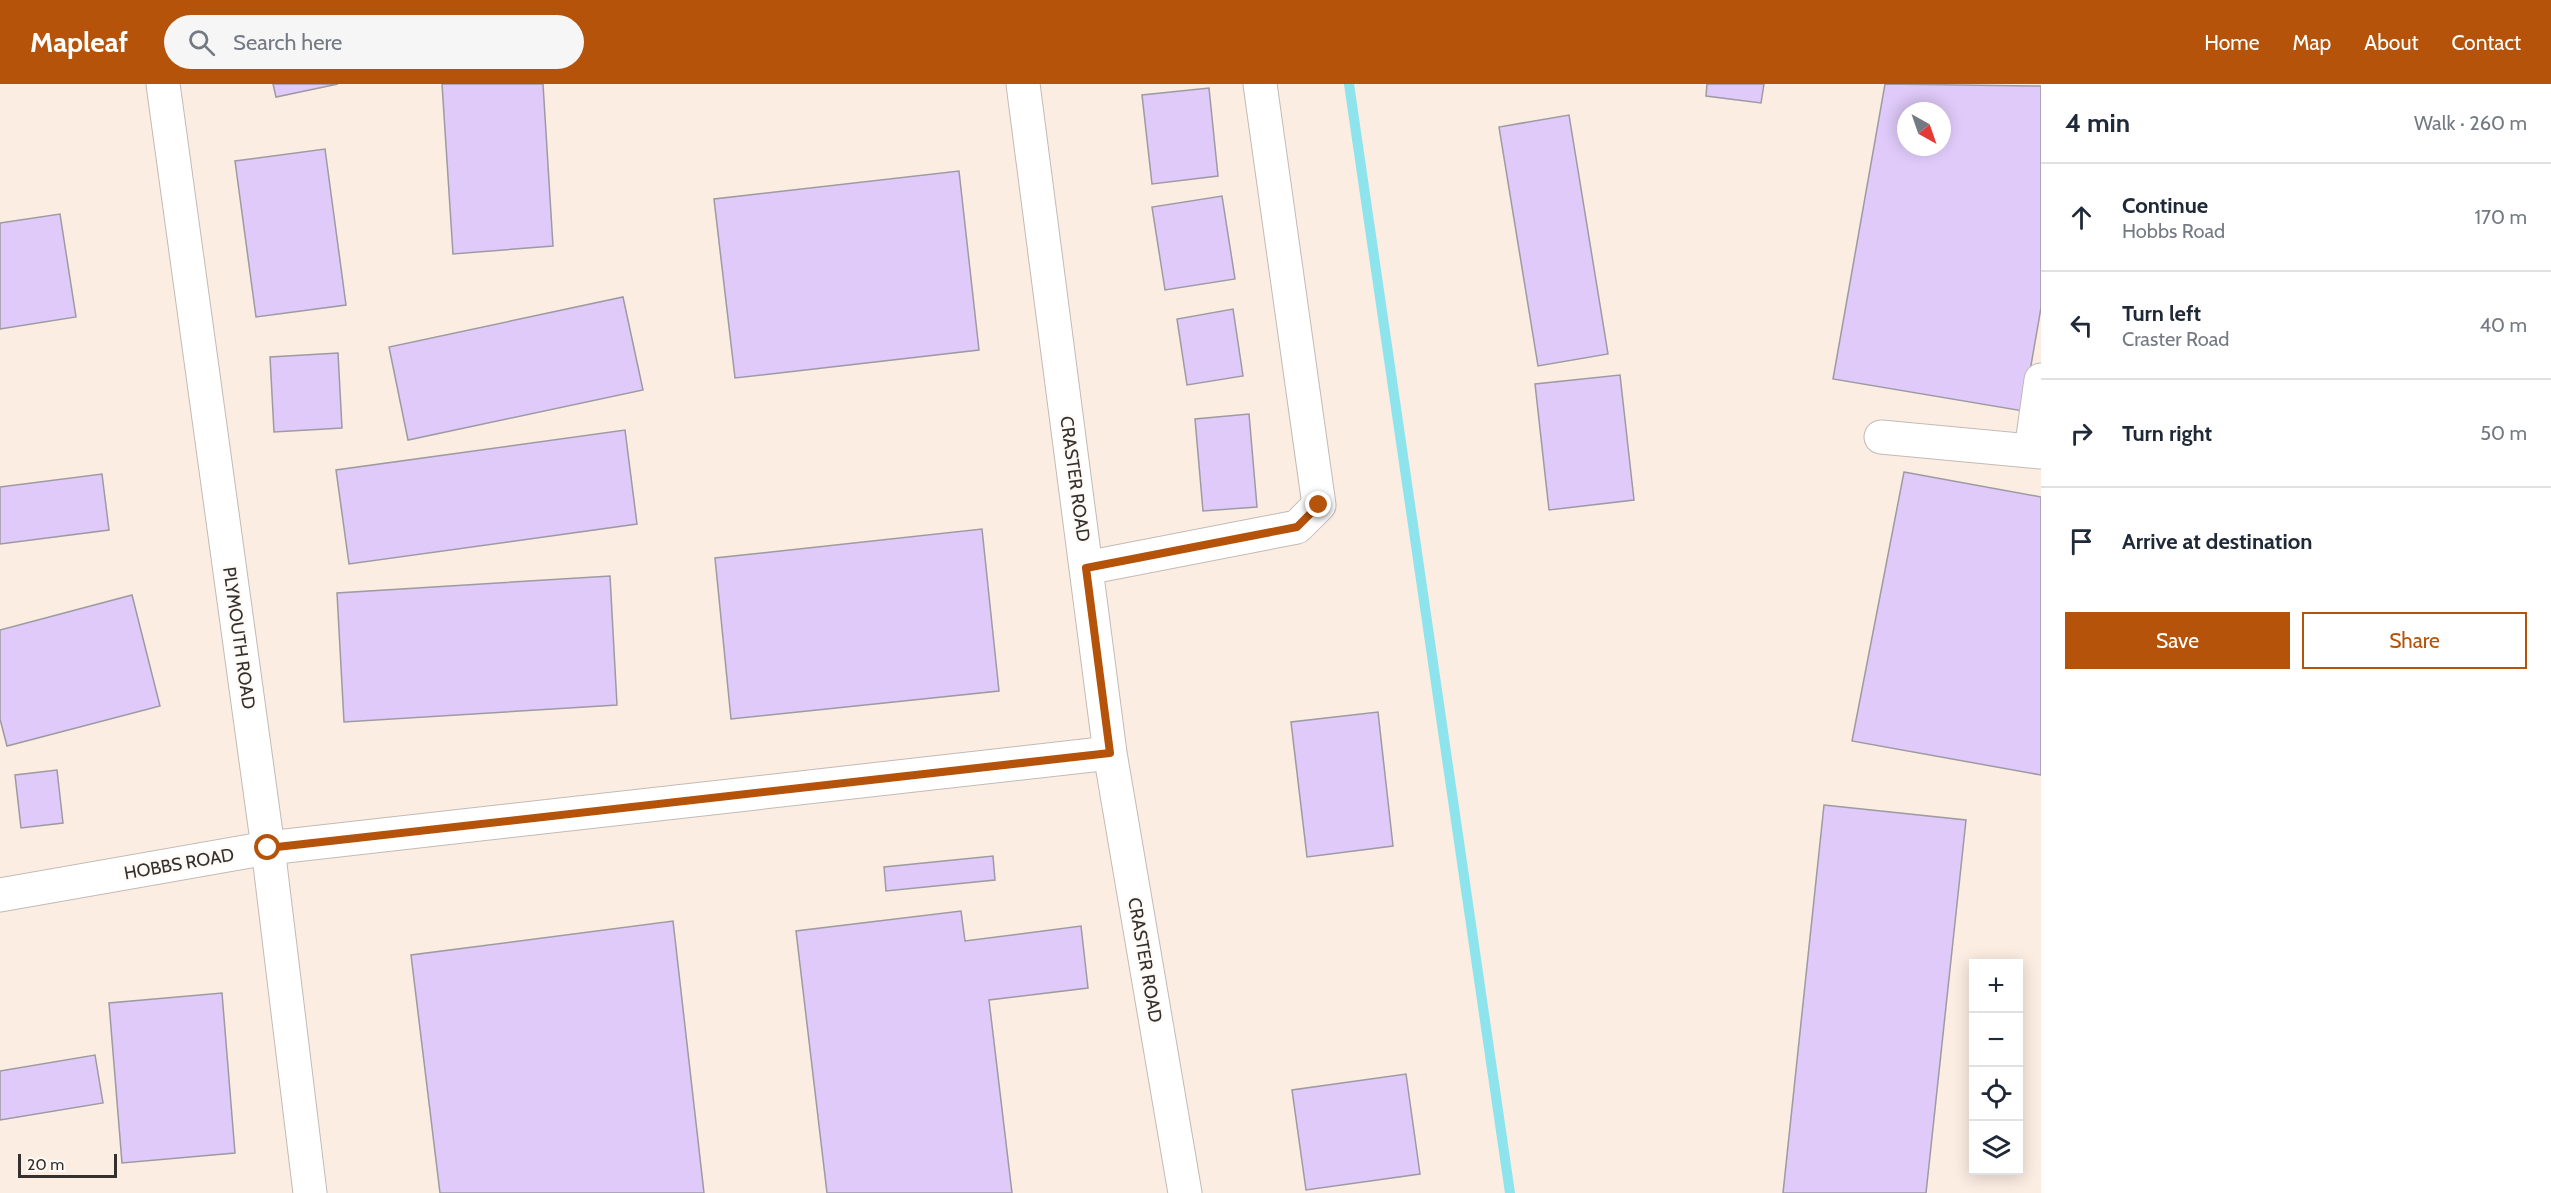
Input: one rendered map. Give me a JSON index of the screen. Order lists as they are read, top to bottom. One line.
{"streets":{"street":["CRASTER ROAD","PLYMOUTH ROAD","HOBBS ROAD"]},"crossings":[["CRASTER ROAD","HOBBS ROAD"],["PLYMOUTH ROAD","HOBBS ROAD"]],"scale_bar":"20 m","north":"bottom right","page":{"header":"Mapleaf","search":"Search here","nav":["Home","Map","About","Contact"],"heading":["4 min","Walk · 260 m"],"list":[["Continue","Hobbs Road","170 m"],["Turn left","Craster Road","40 m"],["Turn right","50 m"],"Arrive at destination"],"buttons":["Save","Share"],"map_buttons":["+","−"],"scale":"20 m"}}
